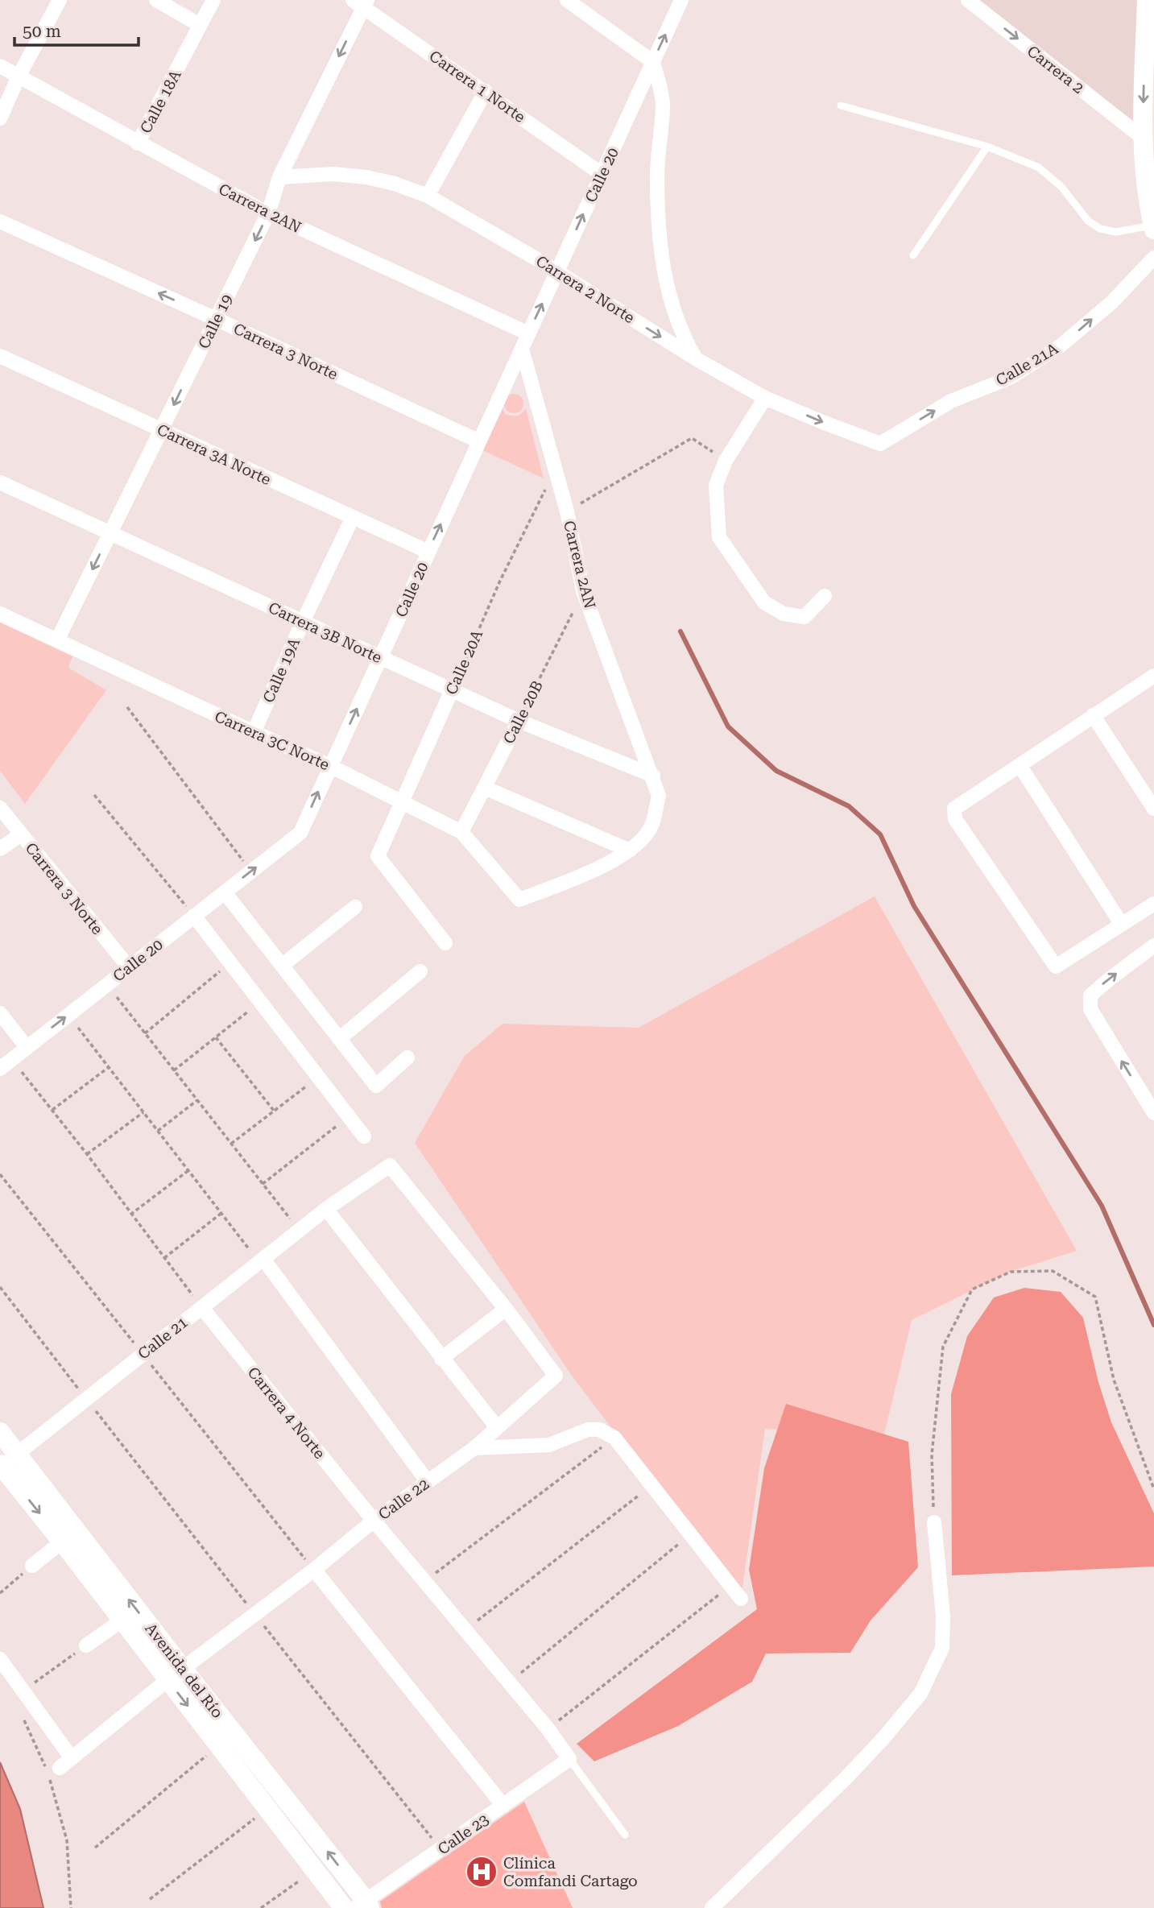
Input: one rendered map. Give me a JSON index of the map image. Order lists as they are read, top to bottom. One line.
{"streets":{"street":["Carrera 2","Carrera 1 Norte","Calle 18A","Calle 20","Carrera 2AN","Carrera 2 Norte","Calle 19","Carrera 3 Norte","Calle 21A","Carrera 3A Norte","Carrera 3B Norte","Calle 20A","Calle 19A","Calle 20B","Carrera 3C Norte","Calle 21","Carrera 4 Norte","Calle 22","Avenida del Río","Calle 23"]},"crossings":[["Carrera 1 Norte","Calle 20"],["Carrera 1 Norte","Calle 19"],["Calle 18A","Carrera 2AN"],["Calle 20","Carrera 2AN"],["Calle 20","Carrera 2 Norte"],["Calle 20","Carrera 3 Norte"],["Calle 20","Carrera 3A Norte"],["Calle 20","Carrera 3B Norte"],["Calle 20","Carrera 3C Norte"],["Carrera 2AN","Calle 19"],["Carrera 2AN","Carrera 3B Norte"],["Carrera 2AN","Calle 20A"],["Carrera 2AN","Calle 20B"],["Carrera 2AN","Carrera 3C Norte"],["Carrera 2 Norte","Calle 19"],["Carrera 2 Norte","Calle 21A"],["Calle 19","Carrera 3 Norte"],["Calle 19","Carrera 3A Norte"],["Calle 19","Carrera 3B Norte"],["Calle 19","Carrera 3C Norte"],["Carrera 3A Norte","Calle 19A"],["Carrera 3B Norte","Calle 20A"],["Carrera 3B Norte","Calle 19A"],["Carrera 3B Norte","Calle 20B"],["Calle 20A","Carrera 3C Norte"],["Calle 19A","Carrera 3C Norte"],["Calle 20B","Carrera 3C Norte"],["Calle 21","Carrera 4 Norte"],["Calle 21","Calle 22"],["Calle 21","Avenida del Río"],["Carrera 4 Norte","Calle 22"],["Carrera 4 Norte","Calle 23"],["Calle 22","Avenida del Río"],["Avenida del Río","Calle 23"]],"one_way":["Carrera 2","Calle 20","Carrera 2 Norte","Calle 19","Calle 21A"],"places":{"hospital":["Clínica Comfandi Cartago"]},"scale_bar":"50 m"}
